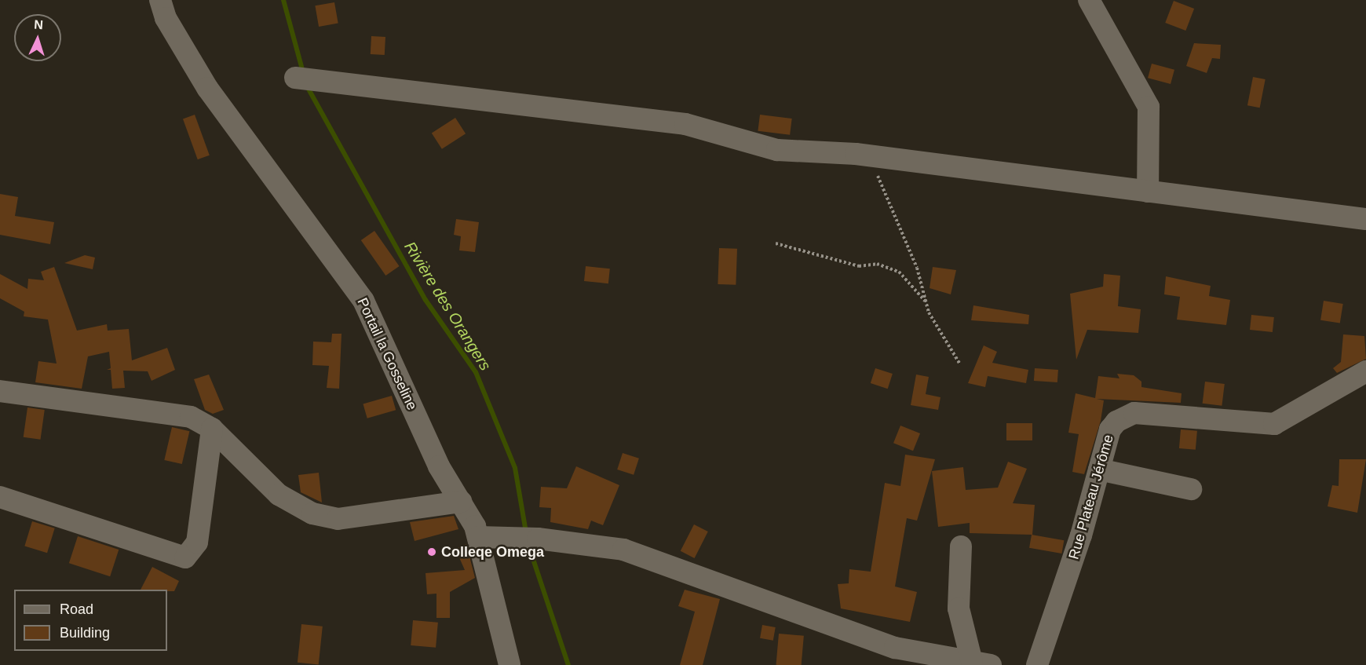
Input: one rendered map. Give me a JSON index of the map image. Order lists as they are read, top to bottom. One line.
{"streets":{"street":["Portail la Gosseline","Rue Plateau Jérôme"]},"water":["Rivière des Orangers"],"places":["Colleqe Omega"],"legend":["Road","Building"],"north":"top"}
